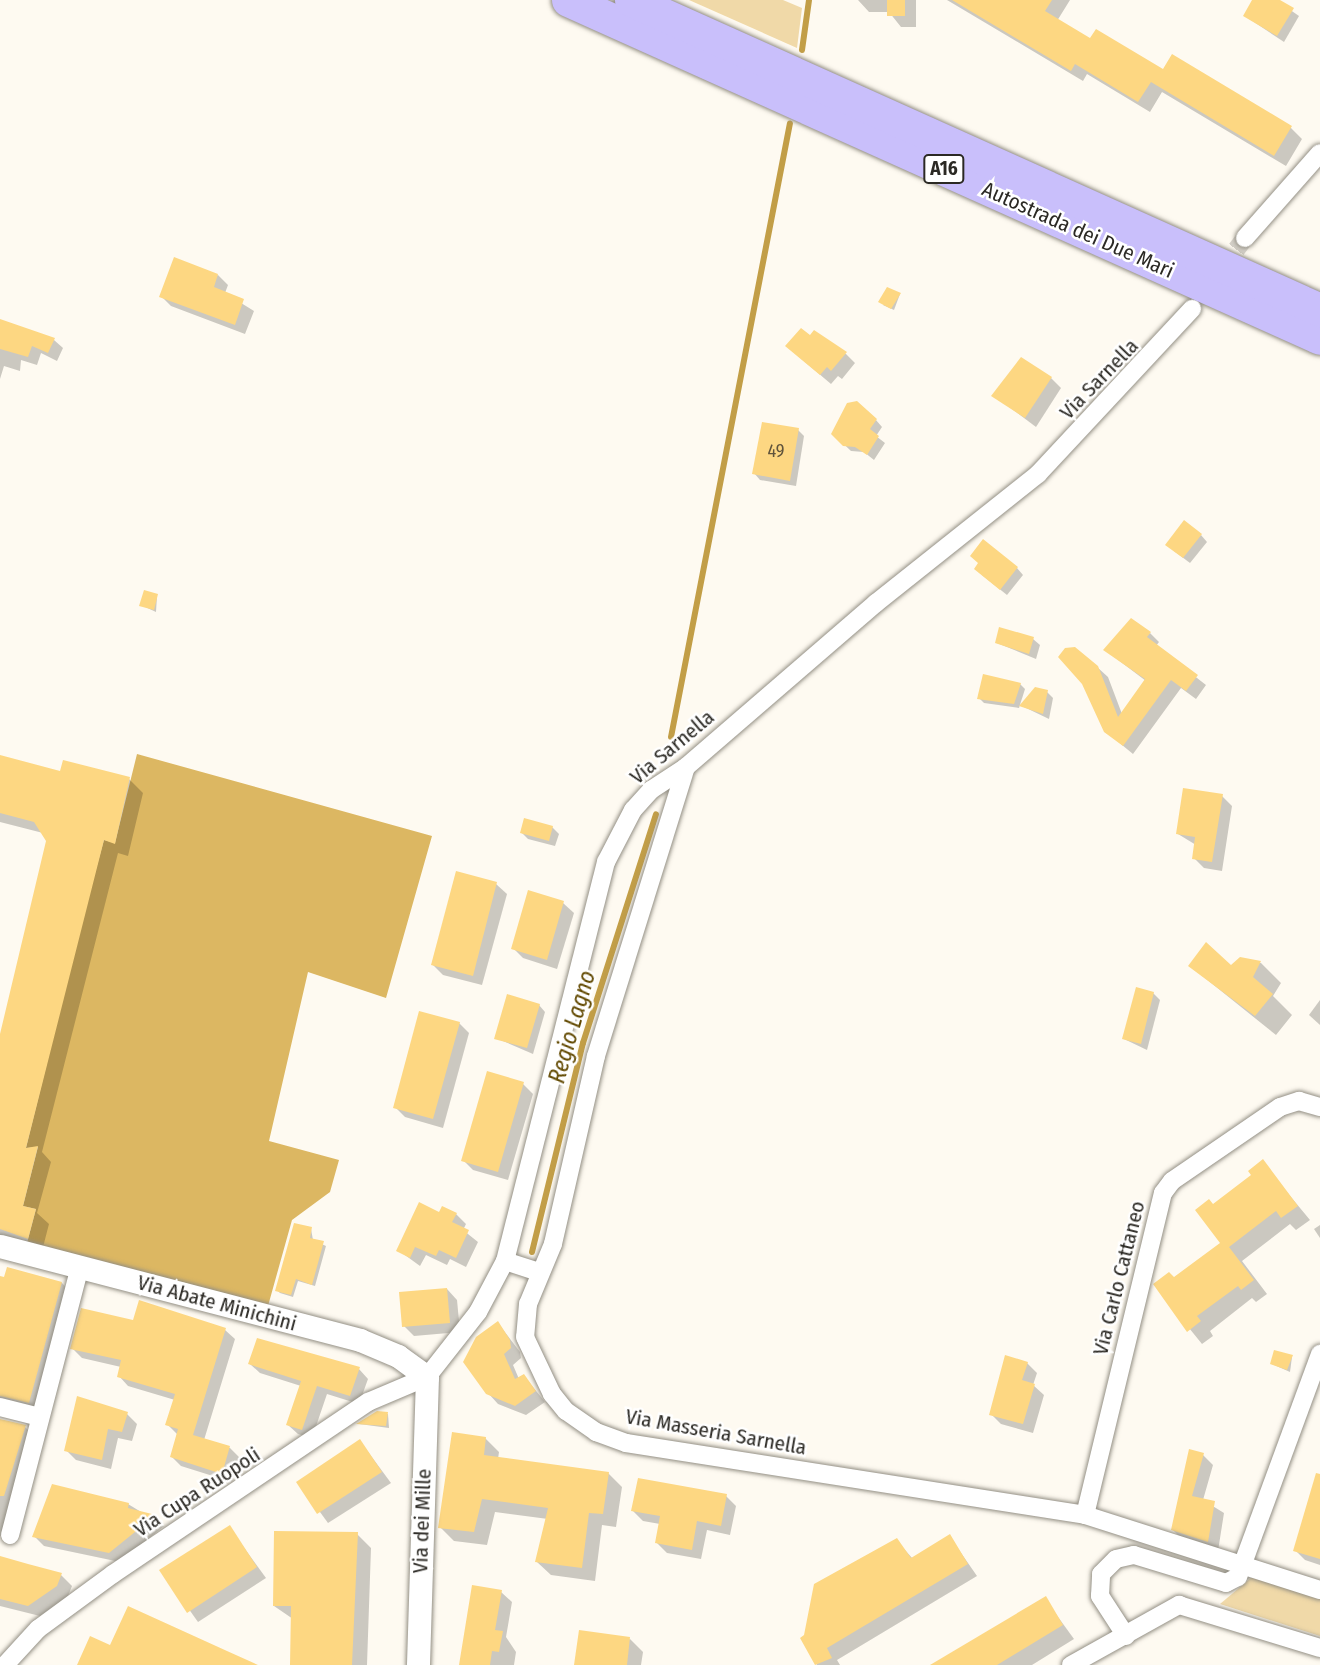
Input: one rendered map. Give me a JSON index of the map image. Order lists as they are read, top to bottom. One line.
{"streets":{"highway":["A16","Autostrada dei Due Mari"],"street":["Via Sarnella","Via Carlo Cattaneo","Via Abate Minichini","Via Masseria Sarnella","Via Cupa Ruopoli","Via dei Mille"]},"crossings":[["Via Sarnella","Via Abate Minichini"],["Via Sarnella","Via Masseria Sarnella"],["Via Sarnella","Via Cupa Ruopoli"],["Via Sarnella","Via dei Mille"],["Via Carlo Cattaneo","Via Masseria Sarnella"],["Via Abate Minichini","Via Cupa Ruopoli"],["Via Abate Minichini","Via dei Mille"],["Via Cupa Ruopoli","Via dei Mille"]],"water":["Regio Lagno"],"house_numbers":["49"]}
